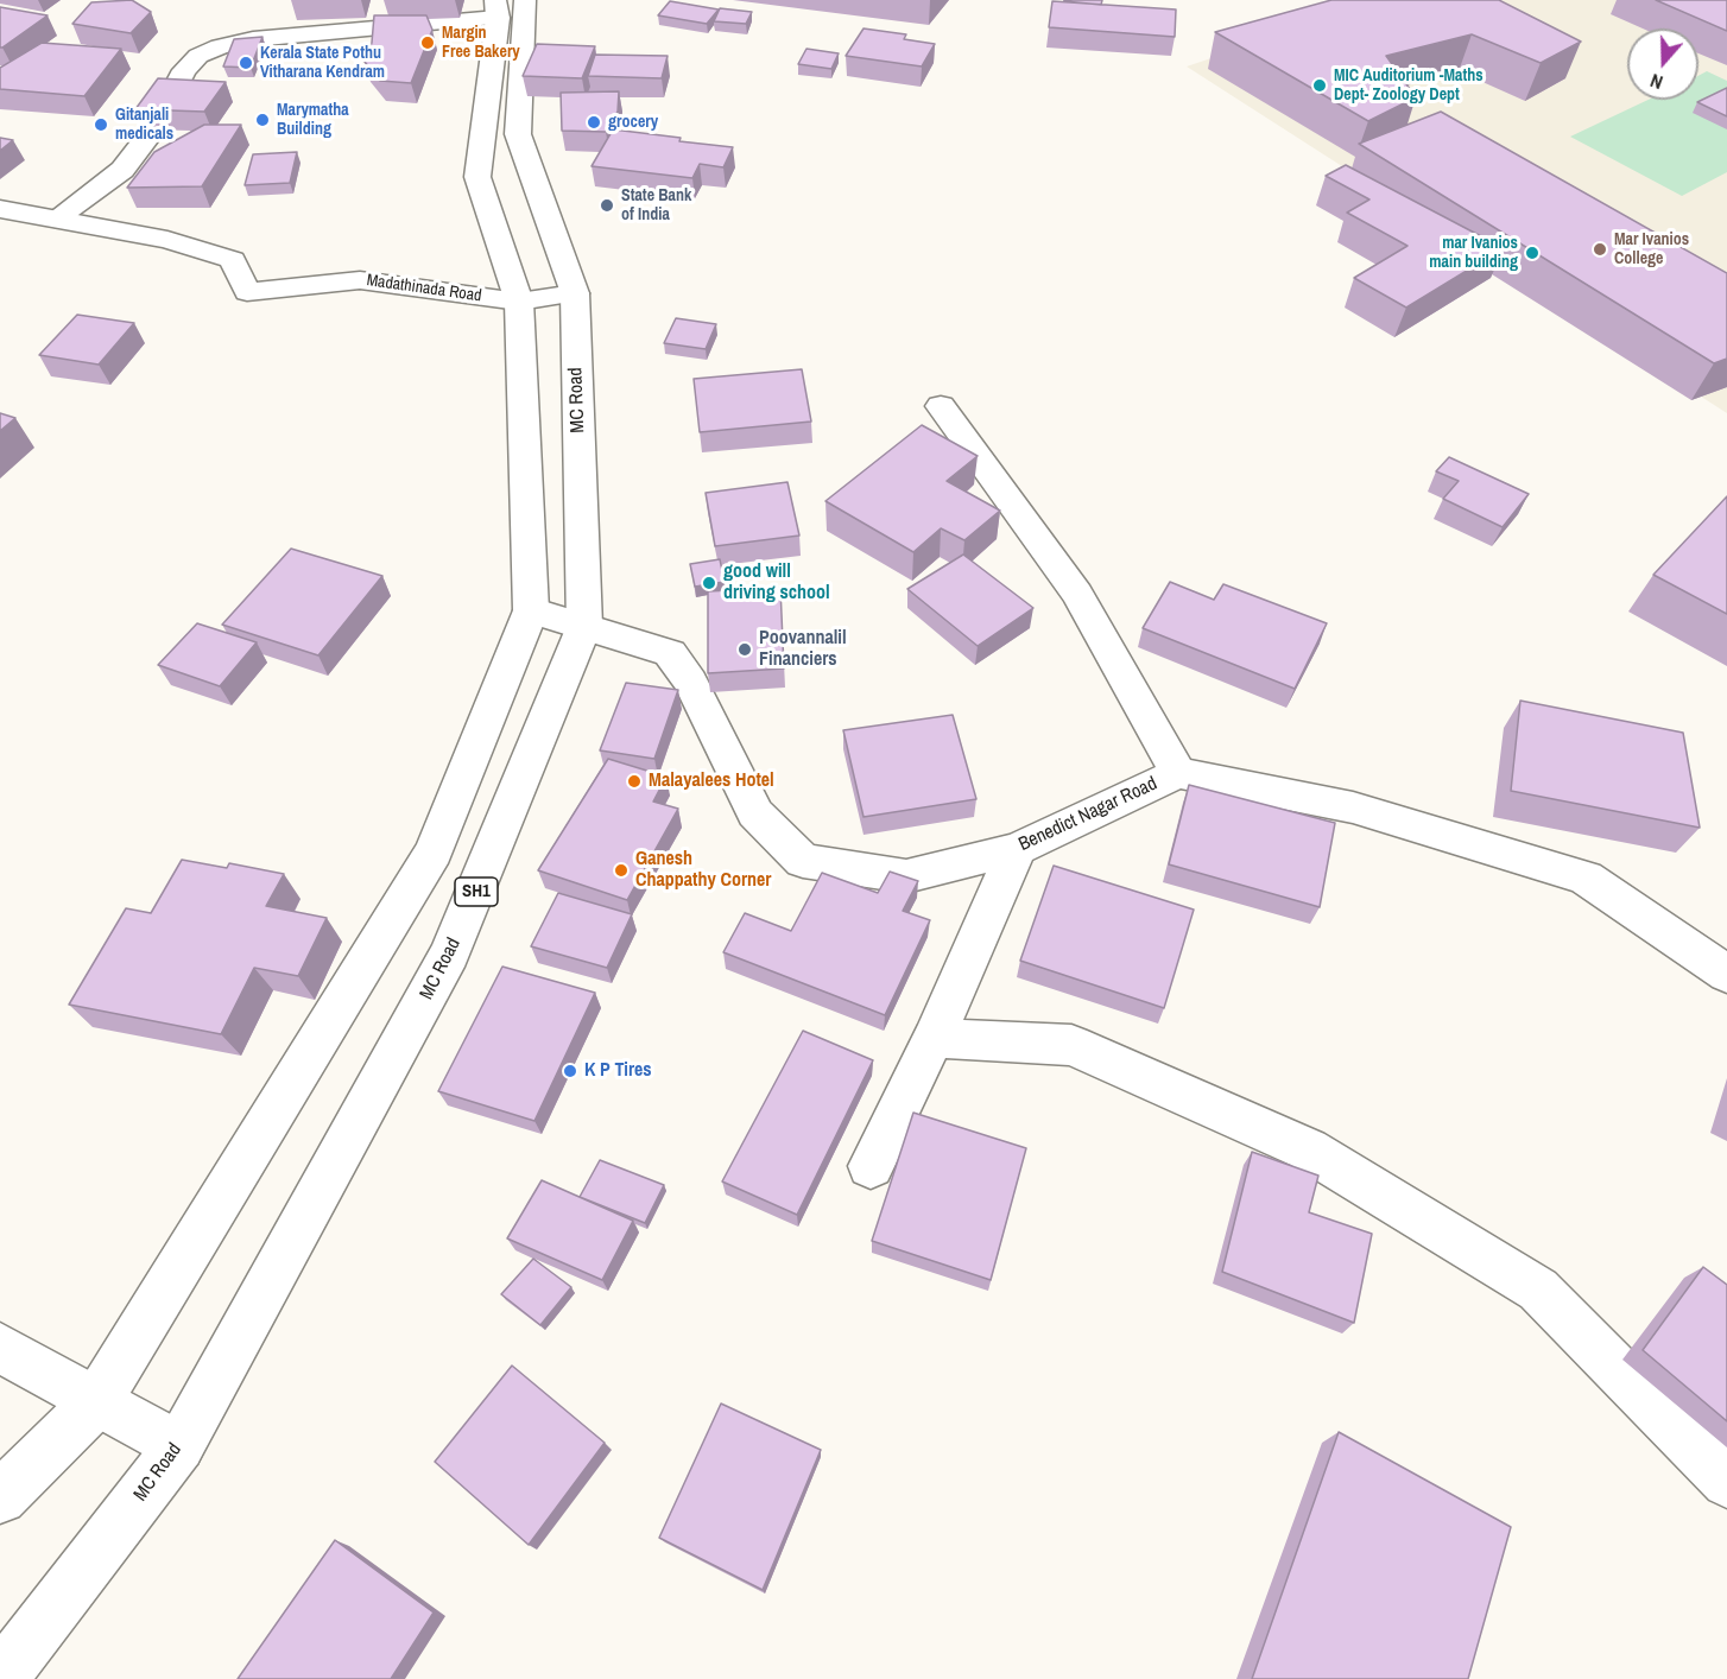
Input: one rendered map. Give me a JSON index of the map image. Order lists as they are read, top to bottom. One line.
{"streets":{"street":["Madathinada Road","MC Road","Benedict Nagar Road","SH1"]},"crossings":[["Madathinada Road","MC Road"],["MC Road","Benedict Nagar Road"]],"places":["Margin Free Bakery","Kerala State Pothu Vitharana Kendram","MIC Auditorium -Maths Dept- Zoology Dept","Marymatha Building","grocery","Gitanjali medicals","State Bank of India","Mar Ivanios College","mar Ivanios main building","good will driving school","Poovannalil Financiers","Malayalees Hotel","Ganesh Chappathy Corner","K P Tires"],"north":"bottom"}
